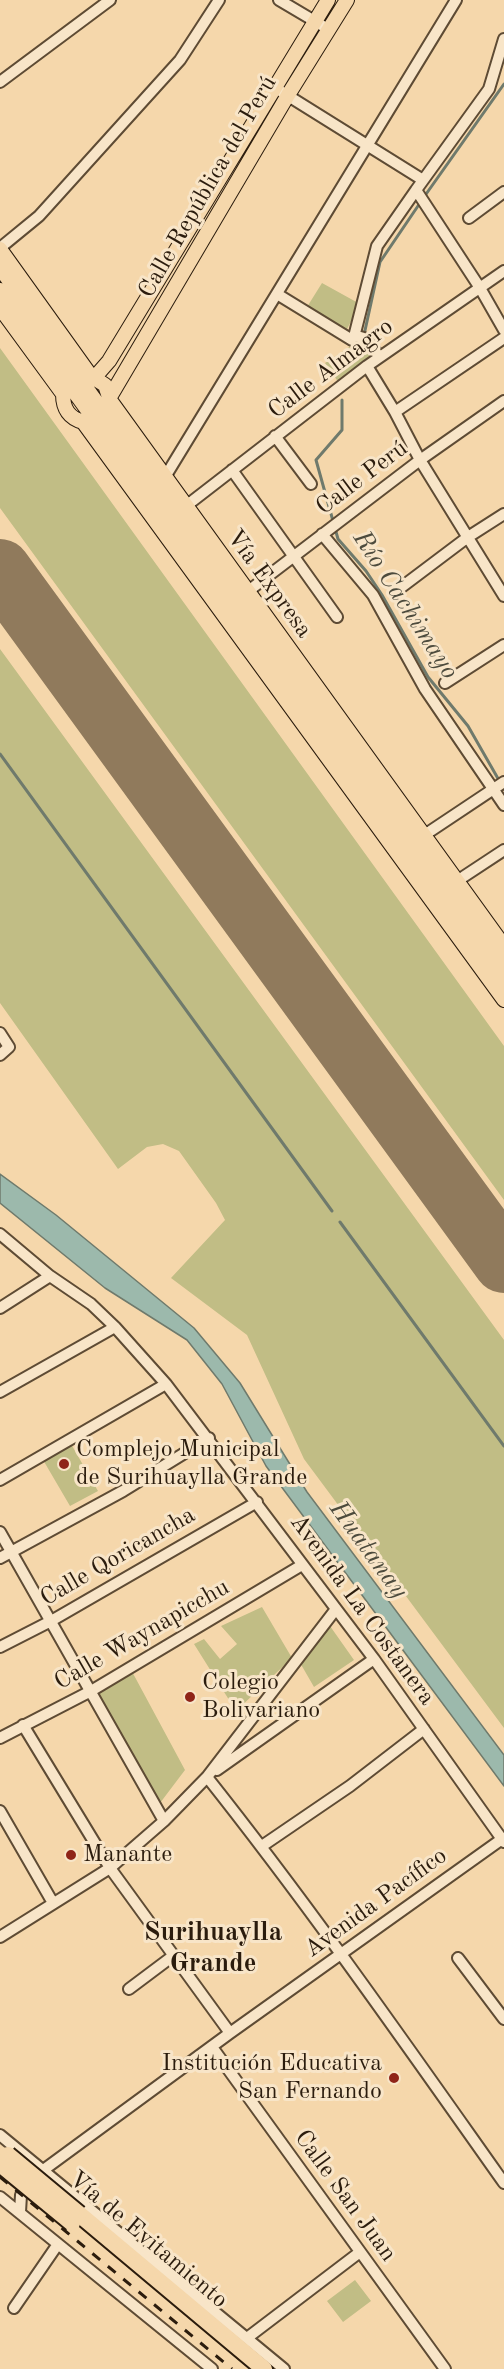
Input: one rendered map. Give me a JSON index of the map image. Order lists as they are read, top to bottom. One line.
{"streets":{"highway":["Vía de Evitamiento"],"main road":["Calle República del Perú","Vía Expresa"],"street":["Calle Almagro","Calle Perú","Calle Qoricancha","Avenida La Costanera","Calle Waynapicchu","Avenida Pacífico","Calle San Juan"]},"crossings":[["Calle República del Perú","Vía Expresa"],["Calle Almagro","Vía Expresa"],["Calle Perú","Vía Expresa"],["Calle Qoricancha","Avenida La Costanera"],["Avenida La Costanera","Calle Waynapicchu"],["Avenida La Costanera","Avenida Pacífico"],["Avenida Pacífico","Calle San Juan"]],"districts":["Surihuaylla Grande"],"water":["Río Cachimayo","Huatanay"],"places":["Complejo Municipal de Surihuaylla Grande","Colegio Bolivariano","Manante","Institución Educativa San Fernando"]}
